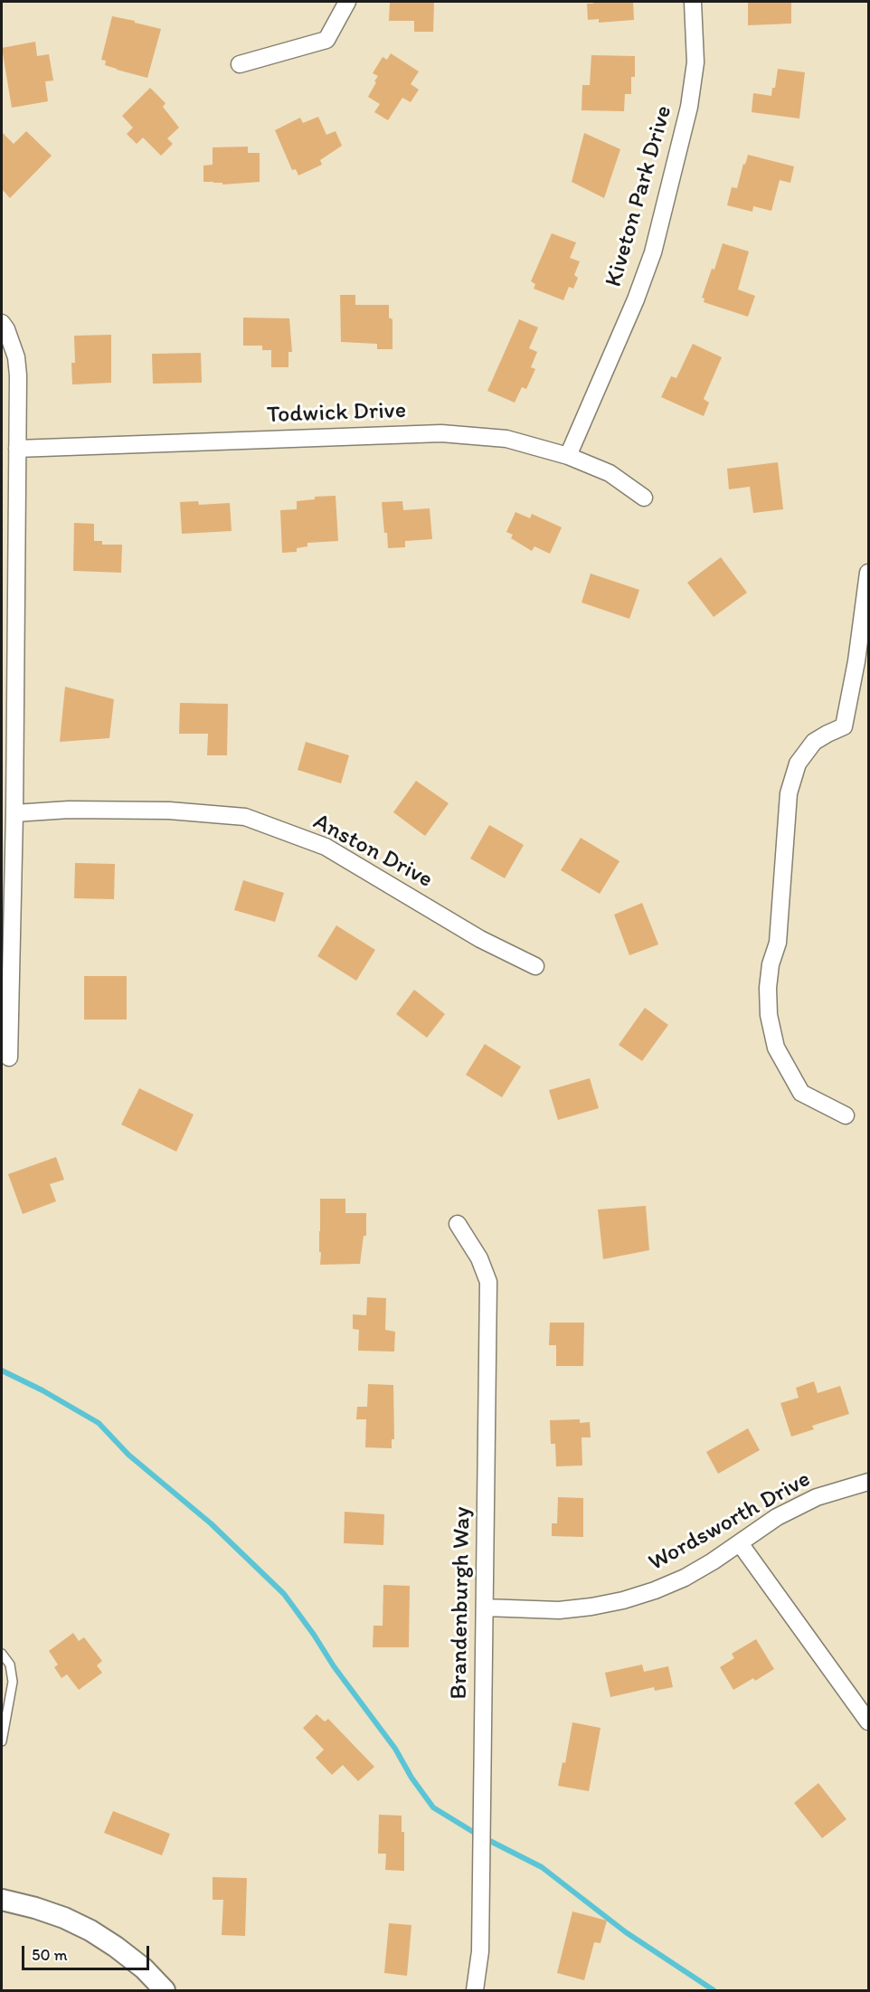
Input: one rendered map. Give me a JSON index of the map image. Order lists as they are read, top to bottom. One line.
{"streets":{"street":["Kiveton Park Drive","Todwick Drive","Anston Drive","Wordsworth Drive","Brandenburgh Way"]},"crossings":[["Kiveton Park Drive","Todwick Drive"],["Wordsworth Drive","Brandenburgh Way"]],"scale_bar":"50 m"}
